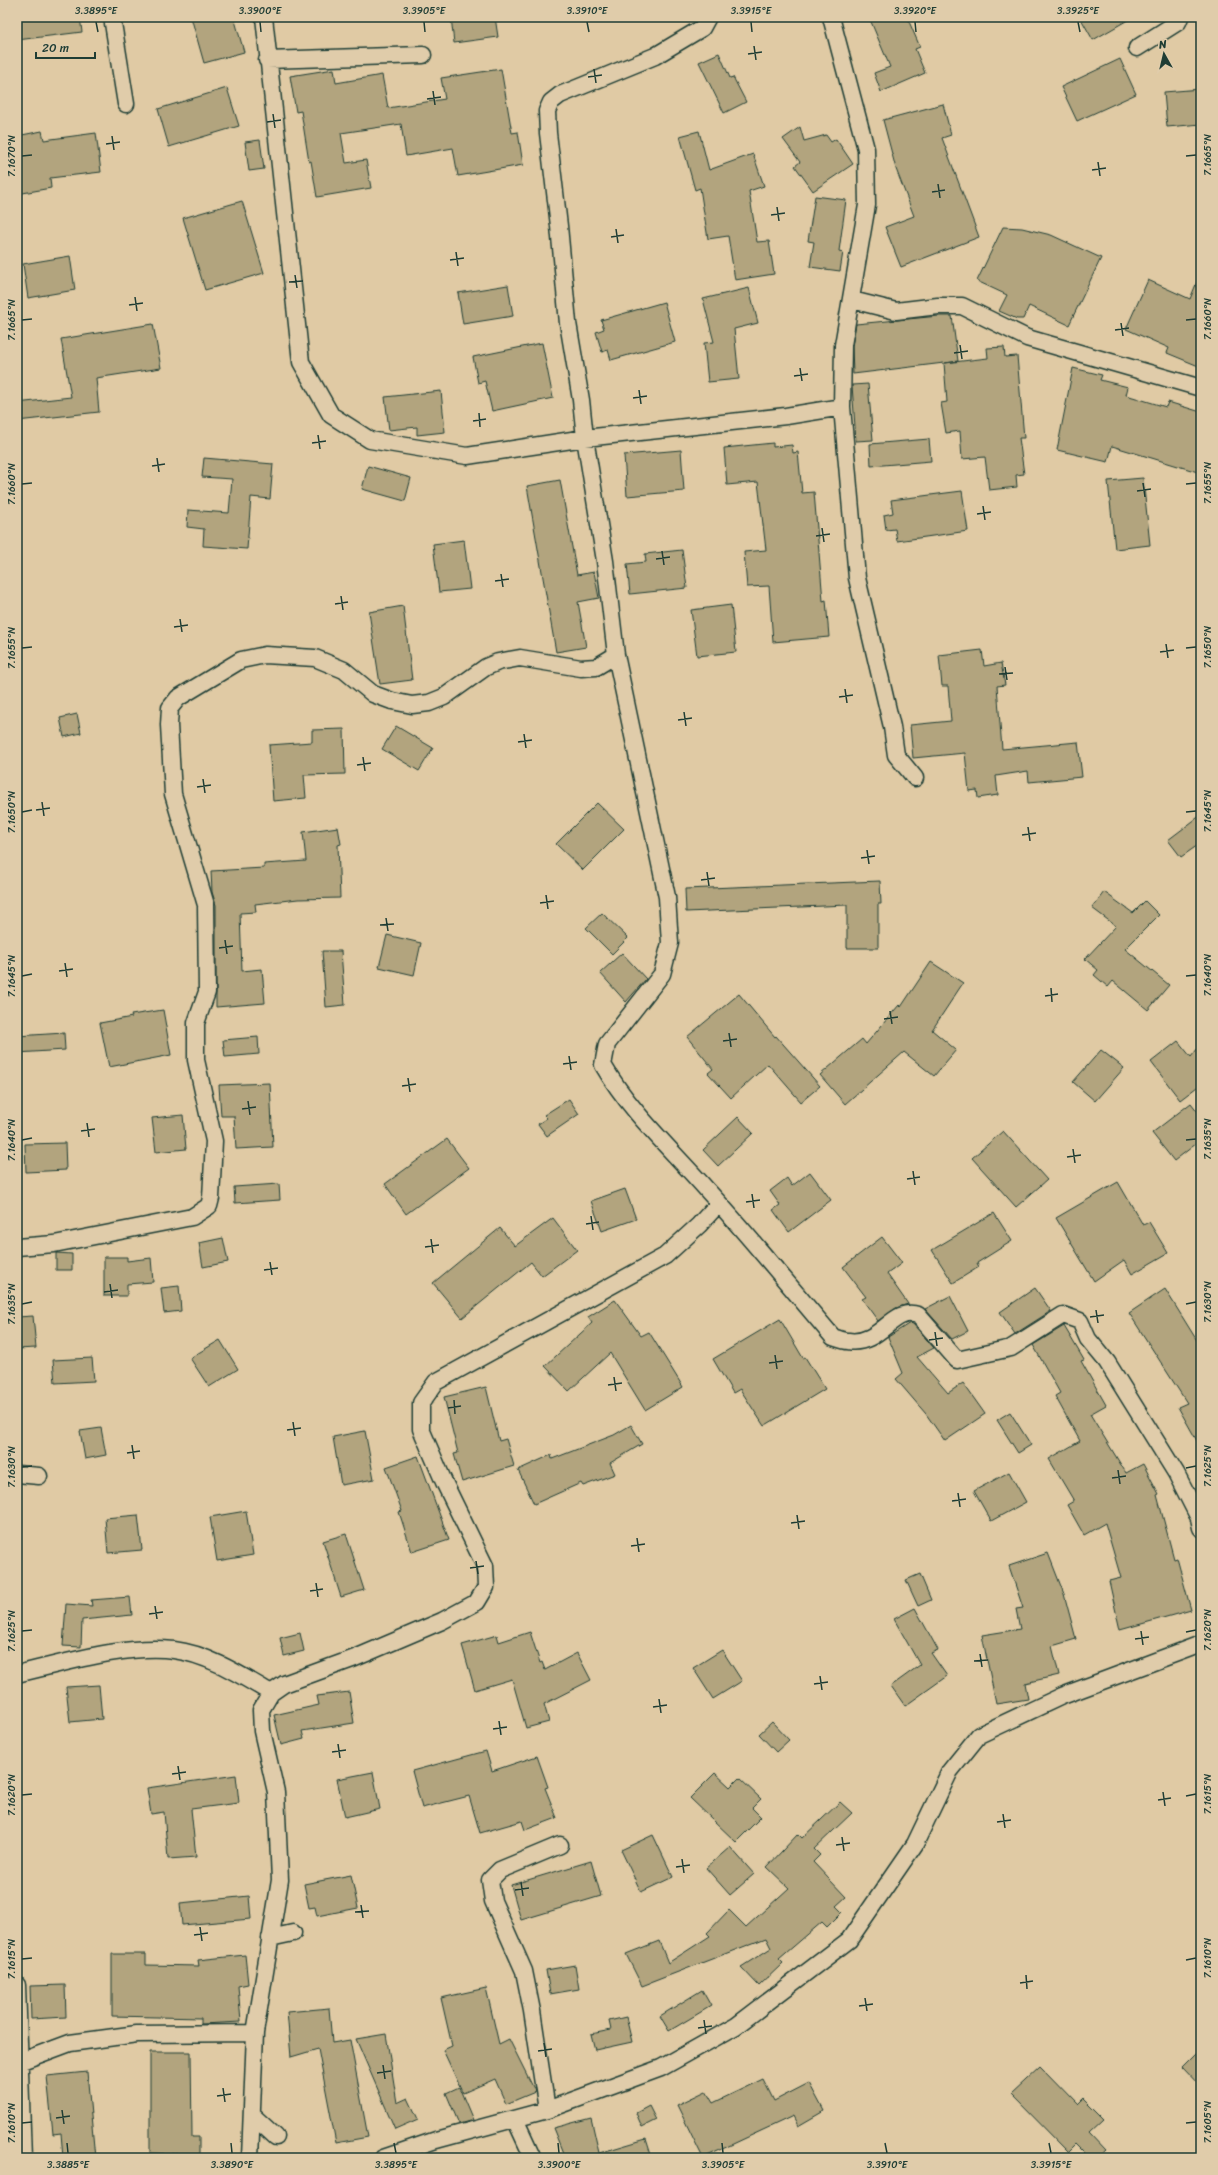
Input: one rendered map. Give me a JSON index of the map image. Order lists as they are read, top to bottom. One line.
{"scale_bar":"20 m","north":"top","coordinates":["3.3895°E","3.3900°E","3.3905°E","3.3910°E","3.3915°E","3.3920°E","3.3925°E","7.1665°N","7.1670°N","7.1660°N","7.1655°N","7.1650°N","7.1645°N","7.1640°N","7.1635°N","7.1630°N","7.1625°N","7.1620°N","7.1615°N","7.1610°N","7.1605°N","3.3885°E","3.3890°E"]}
